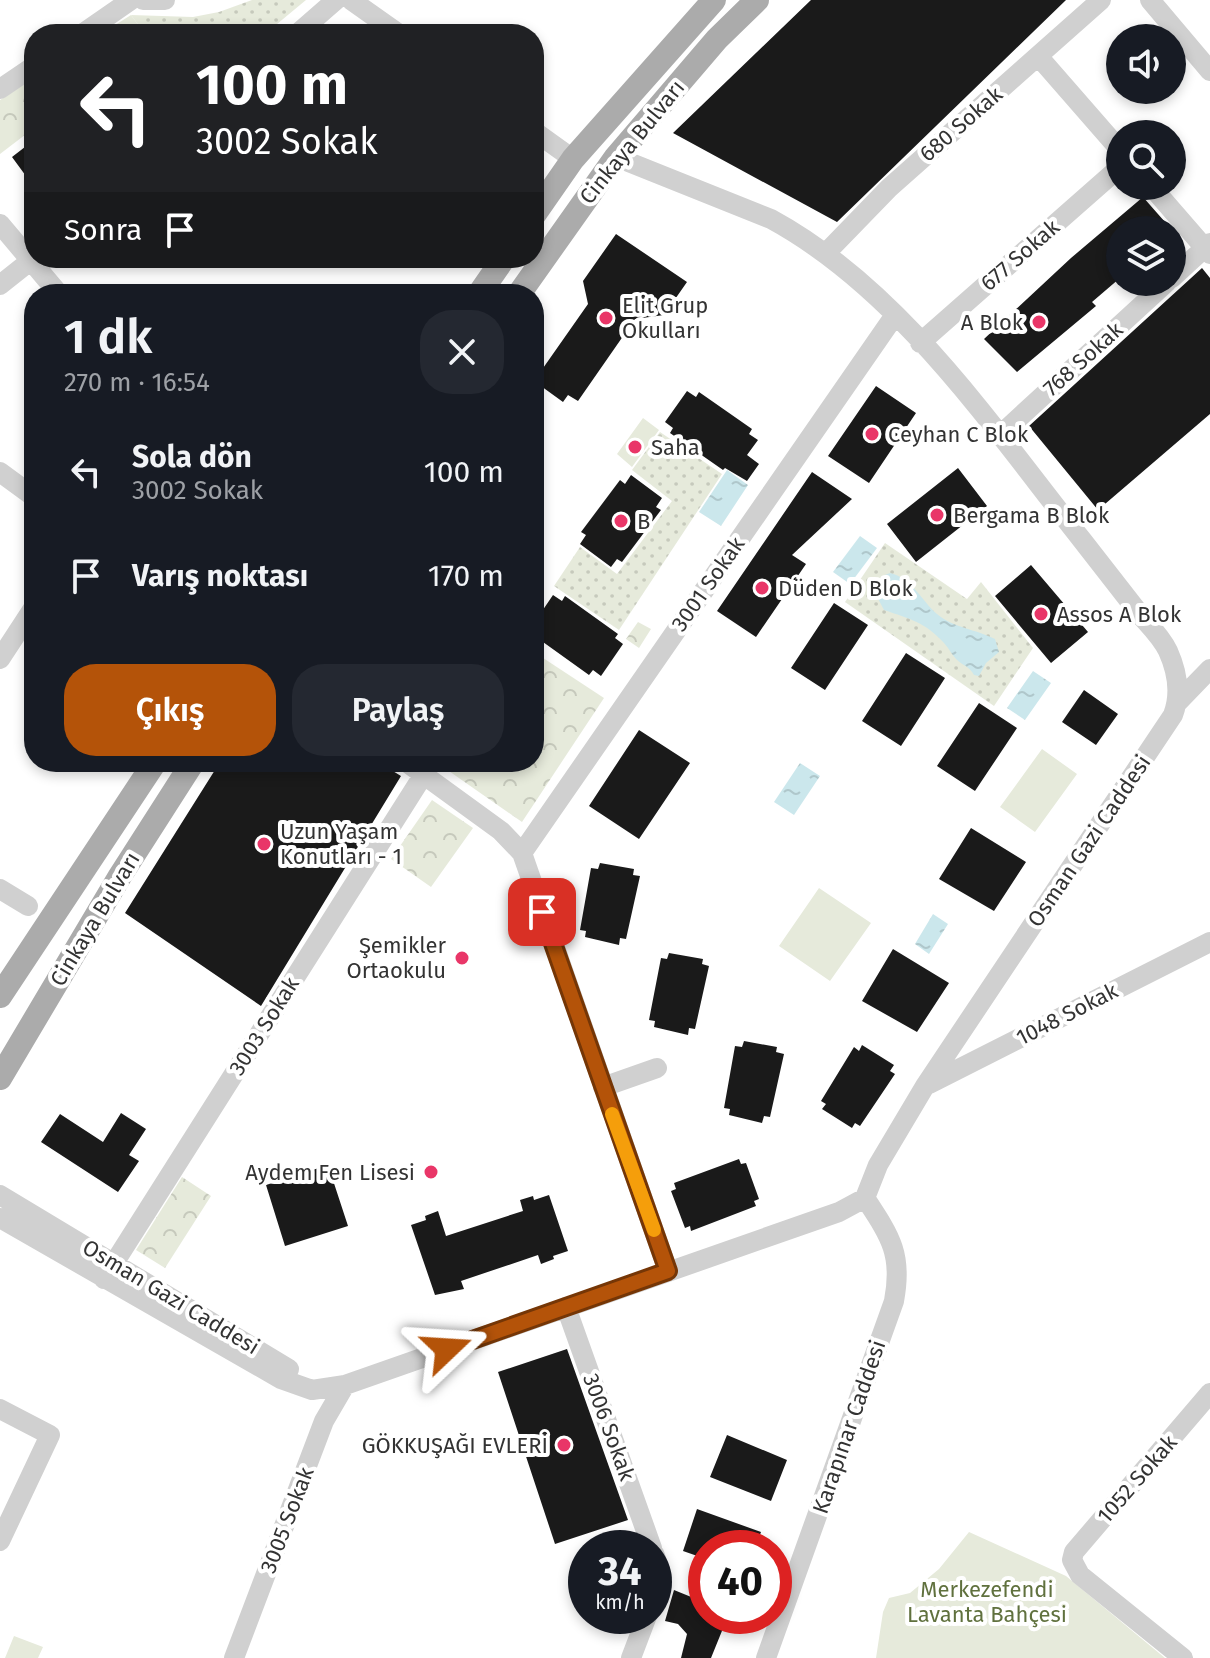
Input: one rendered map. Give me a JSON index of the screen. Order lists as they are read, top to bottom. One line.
{"streets":{"main road":["Cinkaya Bulvarı"],"street":["680 Sokak","677 Sokak","768 Sokak","3001 Sokak","Osman Gazi Caddesi","1048 Sokak","3003 Sokak","3006 Sokak","Karapınar Caddesi","1052 Sokak","3005 Sokak"]},"crossings":[["Osman Gazi Caddesi","1048 Sokak"],["Osman Gazi Caddesi","3003 Sokak"],["Osman Gazi Caddesi","3006 Sokak"],["Osman Gazi Caddesi","Karapınar Caddesi"],["Osman Gazi Caddesi","3005 Sokak"]],"parks":["Merkezefendi Lavanta Bahçesi"],"places":["Elit Grup Okulları","A Blok","Ceyhan C Blok","Saha","Bergama B Blok","B","Düden D Blok","Assos A Blok","Uzun Yaşam Konutları - 1","Şemikler Ortaokulu","Aydem Fen Lisesi","GÖKKUŞAĞI EVLERİ"],"page":{"turn":["100 m","3002 Sokak"],"then":"Sonra","heading":["1 dk","270 m · 16:54"],"list":[{"name":"Sola dön","note":"3002 Sokak","value":"100 m"},{"name":"Varış noktası","value":"170 m"}],"buttons":["Çıkış","Paylaş"],"speed":"34 km/h","limit":"40"}}
